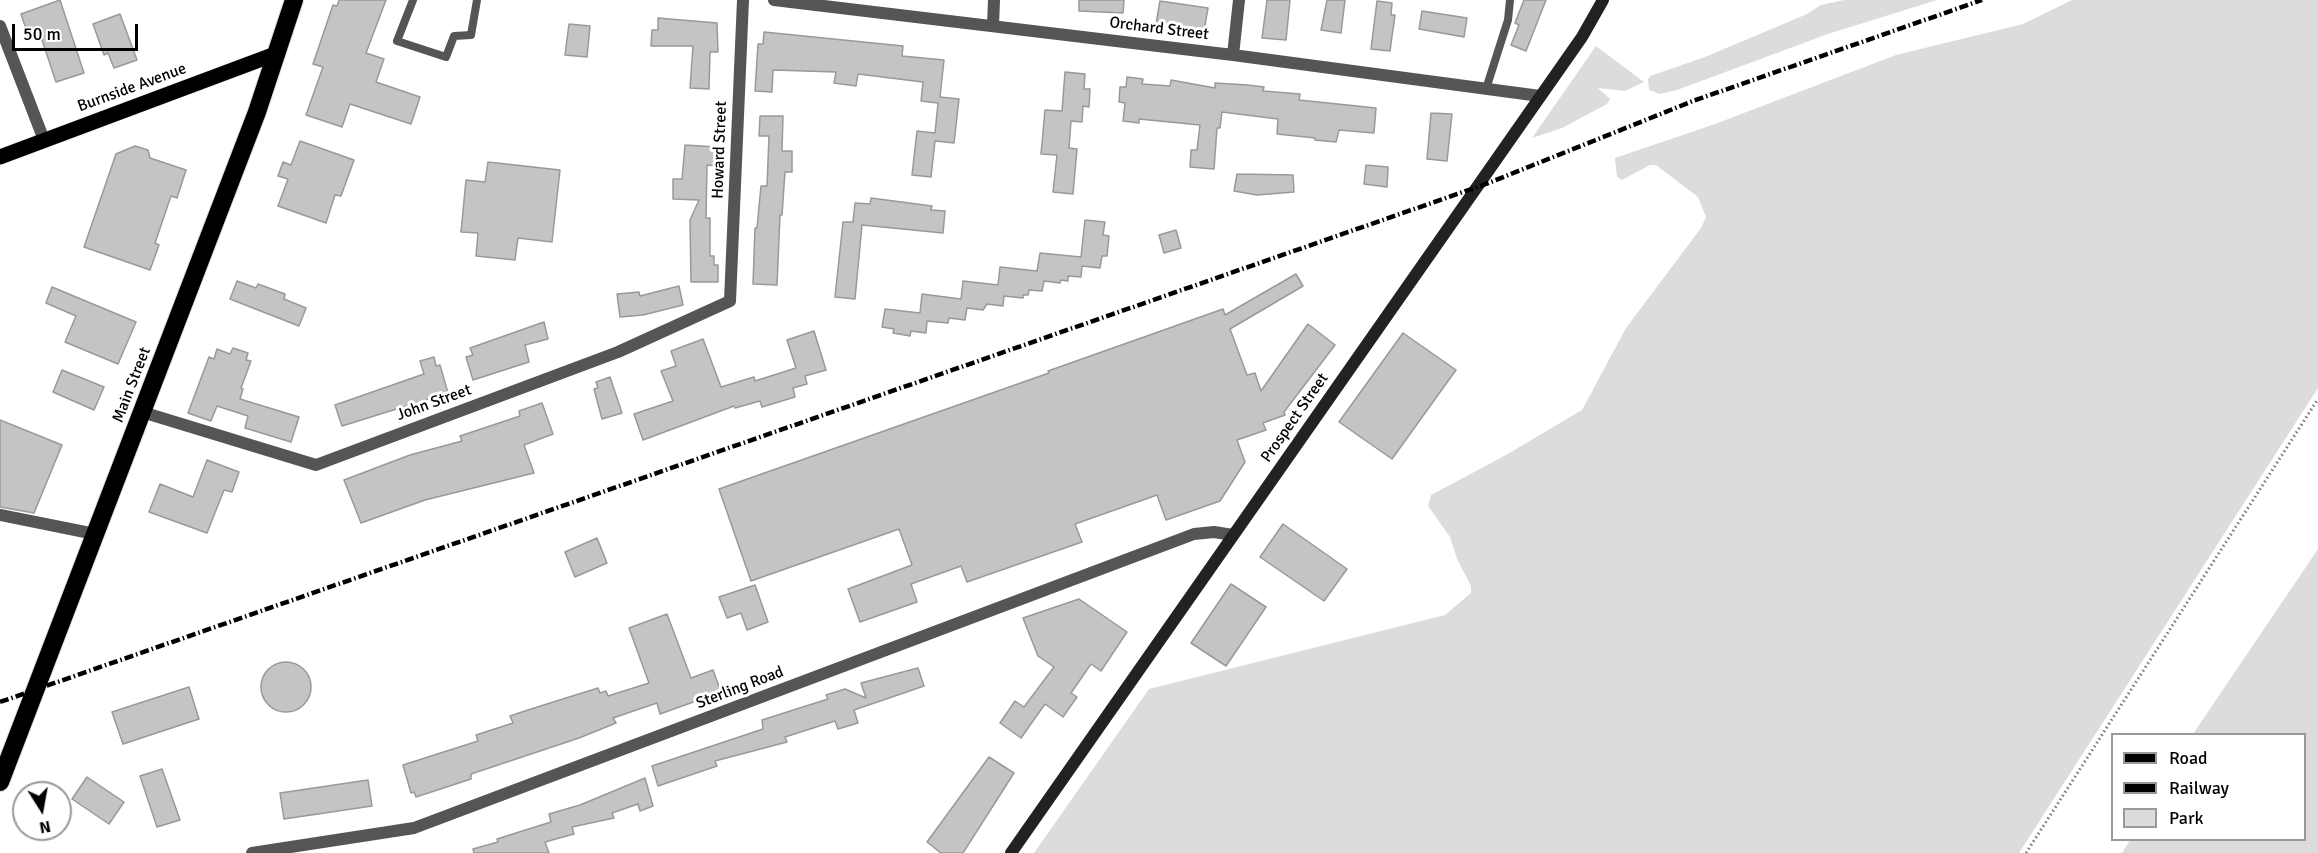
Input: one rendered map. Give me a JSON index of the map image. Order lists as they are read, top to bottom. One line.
{"streets":{"highway":["Main Street"],"main road":["Burnside Avenue","Prospect Street"],"street":["Orchard Street","Howard Street","John Street","Sterling Road"]},"crossings":[["Orchard Street","Prospect Street"],["Burnside Avenue","Main Street"],["Howard Street","John Street"],["Main Street","John Street"],["Prospect Street","Sterling Road"]],"legend":["Road","Railway","Park"],"scale_bar":"50 m","north":"bottom"}
